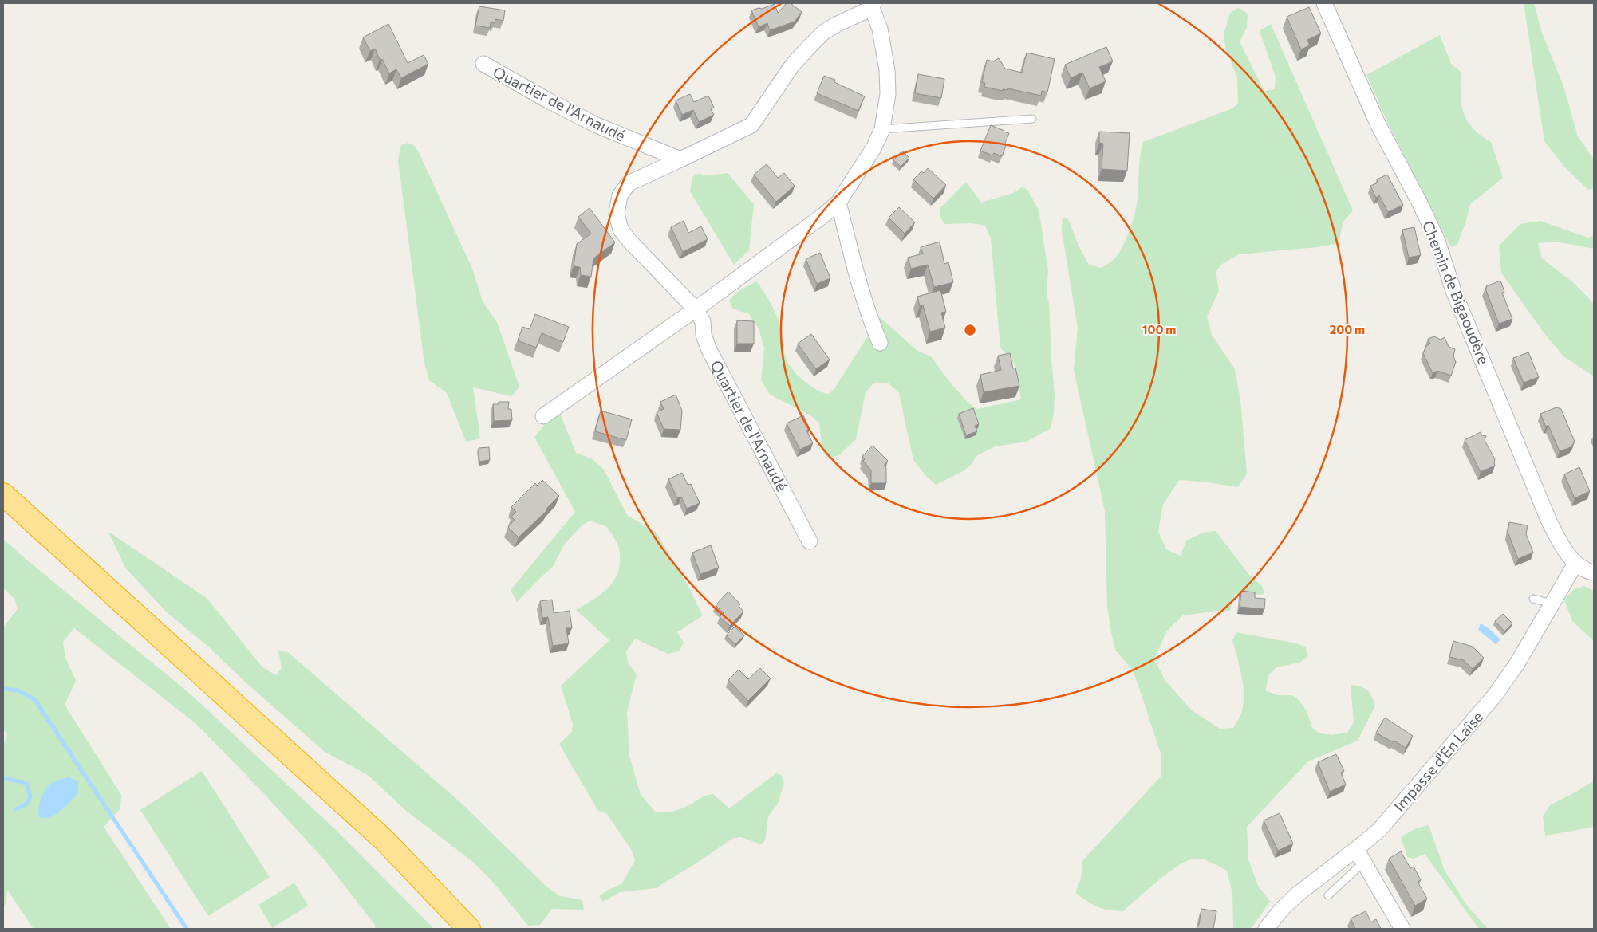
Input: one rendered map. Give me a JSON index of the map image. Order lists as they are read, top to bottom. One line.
{"streets":{"street":["Quartier de l'Arnaudé","Chemin de Bigaoudère","Impasse d'En Laïse"]},"crossings":[["Chemin de Bigaoudère","Impasse d'En Laïse"]],"rings":["100 m","200 m"]}
